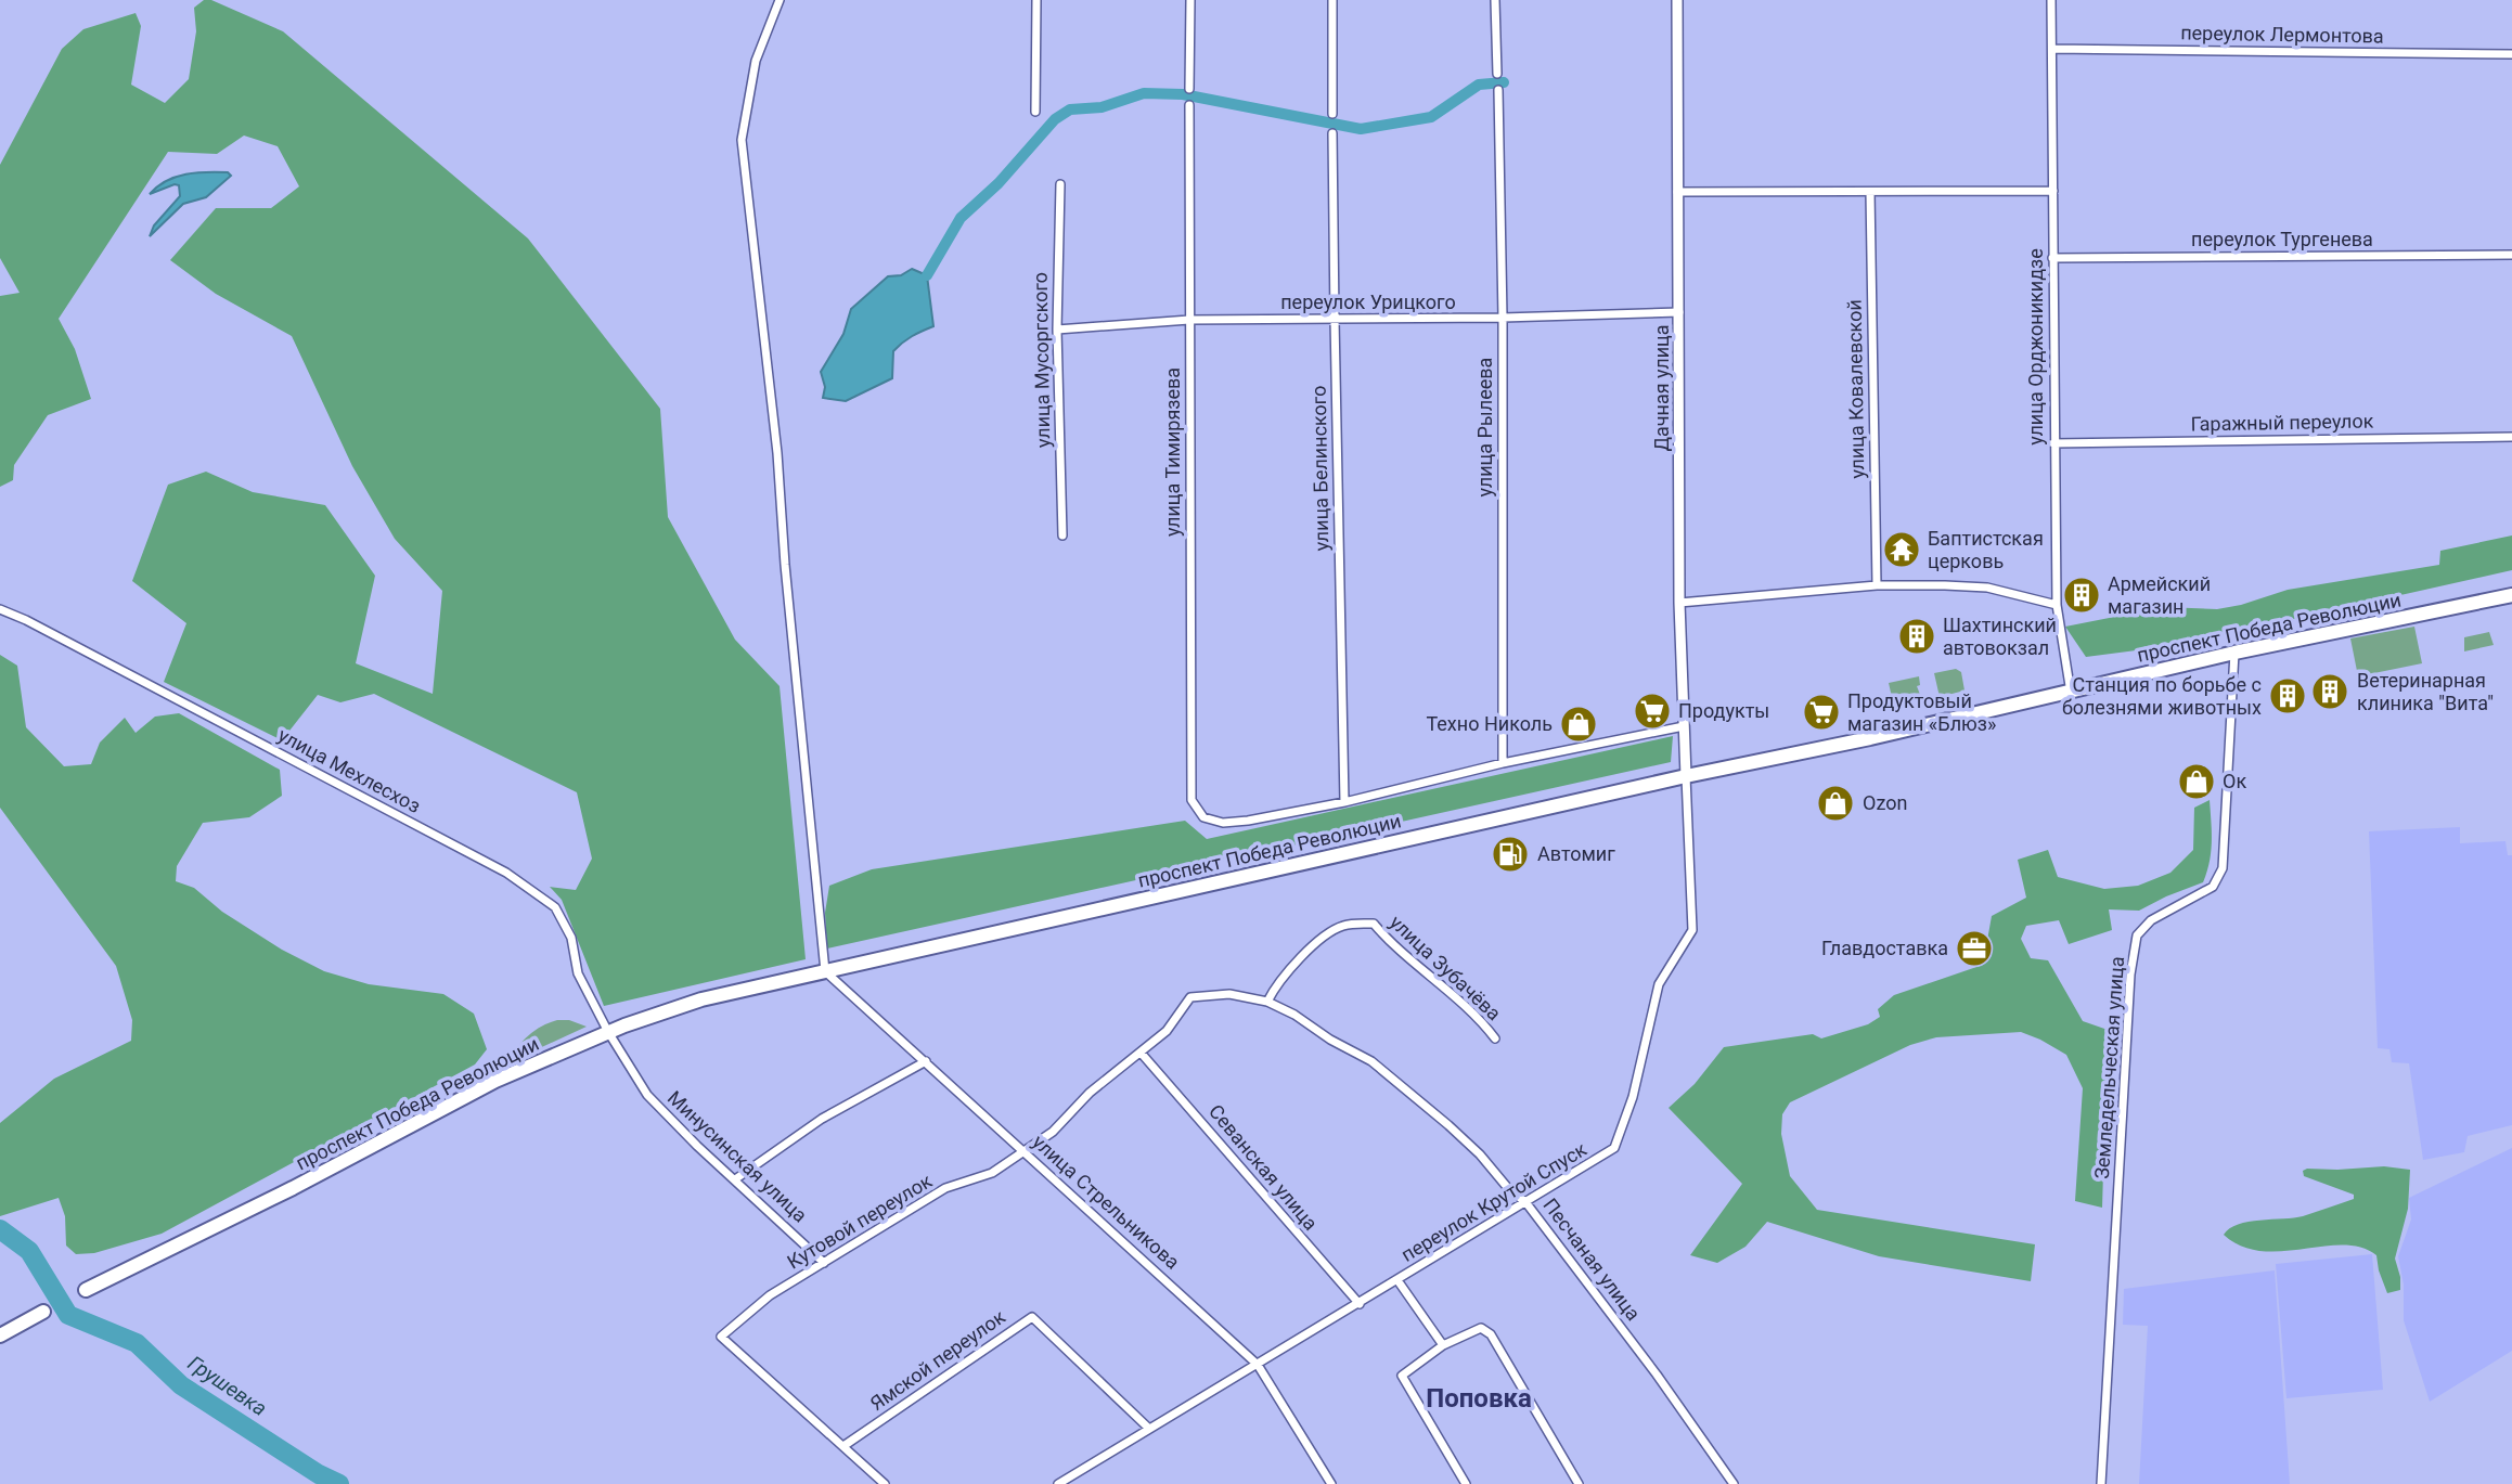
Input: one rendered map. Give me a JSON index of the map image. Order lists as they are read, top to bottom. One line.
{"streets":{"main road":["проспект Победа Революции"],"street":["переулок Лермонтова","переулок Тургенева","переулок Урицкого","улица Орджоникидзе","улица Мусоргского","Дачная улица","улица Ковалевской","Гаражный переулок","улица Рылеева","улица Тимирязева","улица Белинского","улица Мехлесхоз","улица Зубачёва","Земледельческая улица","Минусинская улица","Севанская улица","улица Стрельникова","переулок Крутой Спуск","Кутовой переулок","Песчаная улица","Ямской переулок"]},"crossings":[["переулок Лермонтова","улица Орджоникидзе"],["переулок Тургенева","улица Орджоникидзе"],["переулок Урицкого","улица Мусоргского"],["переулок Урицкого","Дачная улица"],["переулок Урицкого","улица Рылеева"],["переулок Урицкого","улица Тимирязева"],["переулок Урицкого","улица Белинского"],["улица Орджоникидзе","Гаражный переулок"],["улица Орджоникидзе","проспект Победа Революции"],["Дачная улица","проспект Победа Революции"],["Дачная улица","переулок Крутой Спуск"],["улица Тимирязева","улица Белинского"],["проспект Победа Революции","улица Мехлесхоз"],["проспект Победа Революции","Земледельческая улица"],["проспект Победа Революции","Минусинская улица"],["проспект Победа Революции","улица Стрельникова"],["проспект Победа Революции","переулок Крутой Спуск"],["улица Мехлесхоз","Минусинская улица"],["улица Зубачёва","Песчаная улица"],["Минусинская улица","Кутовой переулок"],["Севанская улица","переулок Крутой Спуск"],["Севанская улица","Кутовой переулок"],["улица Стрельникова","переулок Крутой Спуск"],["улица Стрельникова","Кутовой переулок"],["переулок Крутой Спуск","Песчаная улица"],["переулок Крутой Спуск","Ямской переулок"],["Кутовой переулок","Песчаная улица"],["Кутовой переулок","Ямской переулок"]],"districts":["Поповка"],"water":["Грушевка"],"places":{"temple":["Баптистская церковь"],"building":["Армейский магазин","Шахтинский автовокзал","Ветеринарная клиника \"Вита\"","Станция по борьбе с болезнями животных"],"supermarket":["Продукты","Продуктовый магазин «Блюз»"],"shop":["Техно Николь","Ок","Ozon"],"fuel station":["Автомиг"],"office":["Главдоставка"]}}
